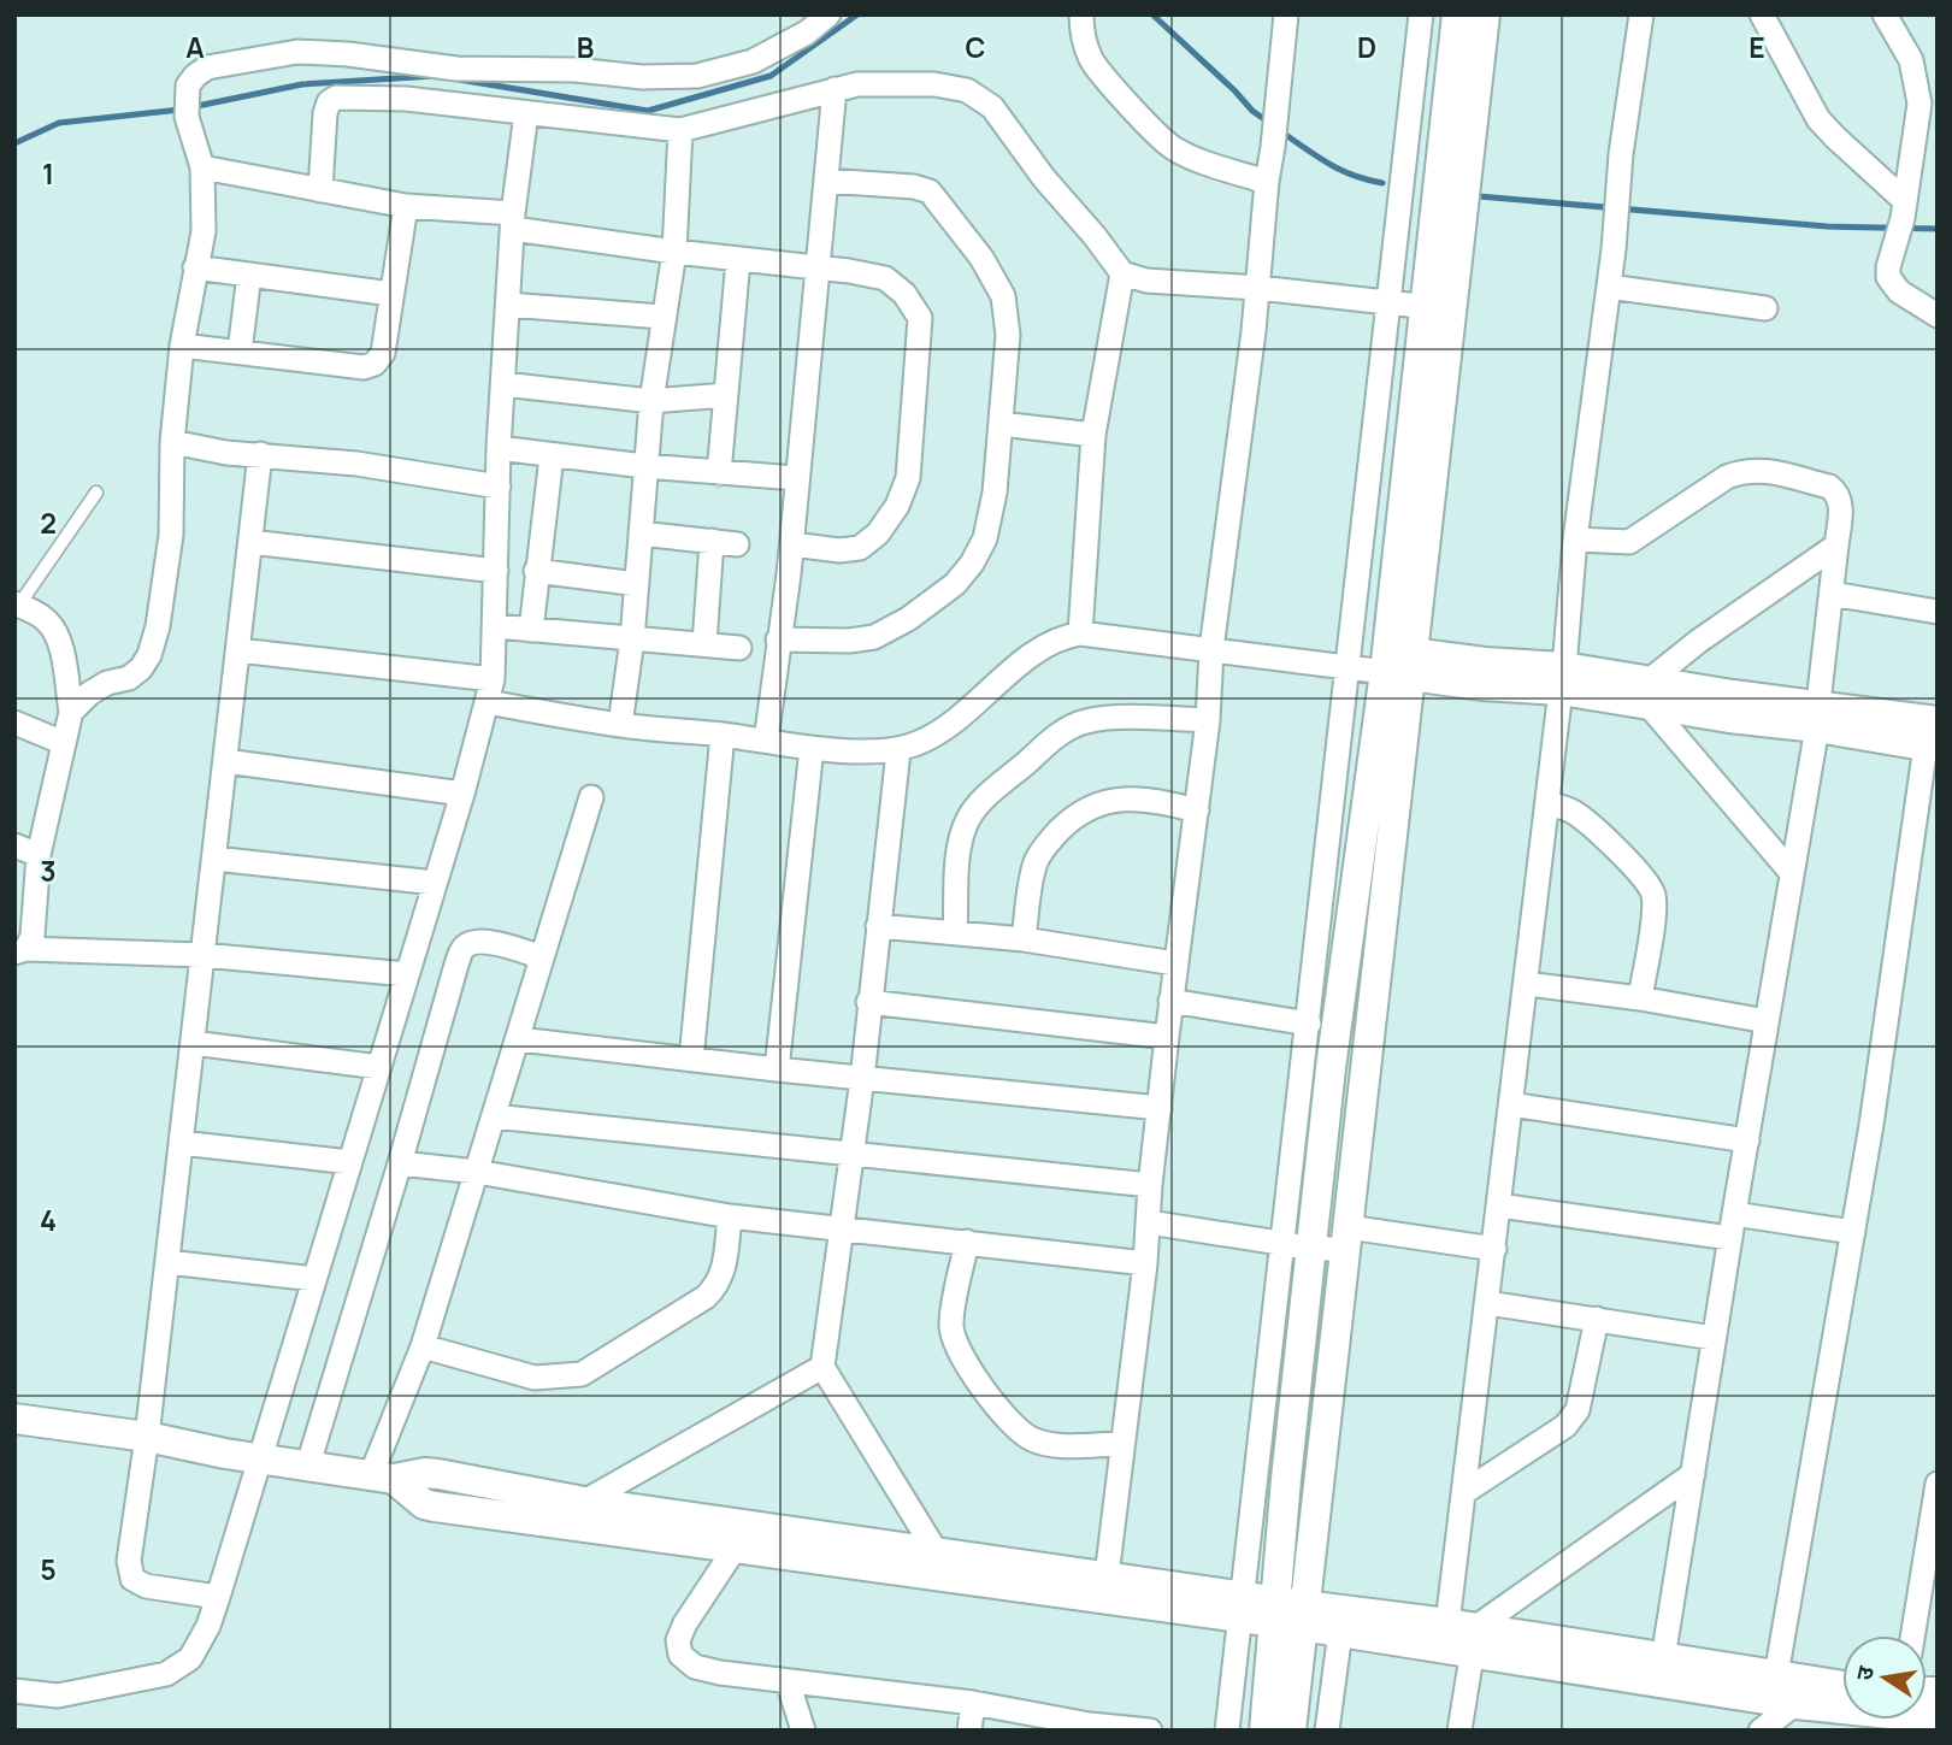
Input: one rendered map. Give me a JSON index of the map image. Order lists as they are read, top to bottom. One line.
{"north":"left","grid":{"columns":["A","B","C","D","E"],"rows":["1","2","3","4","5"]}}
